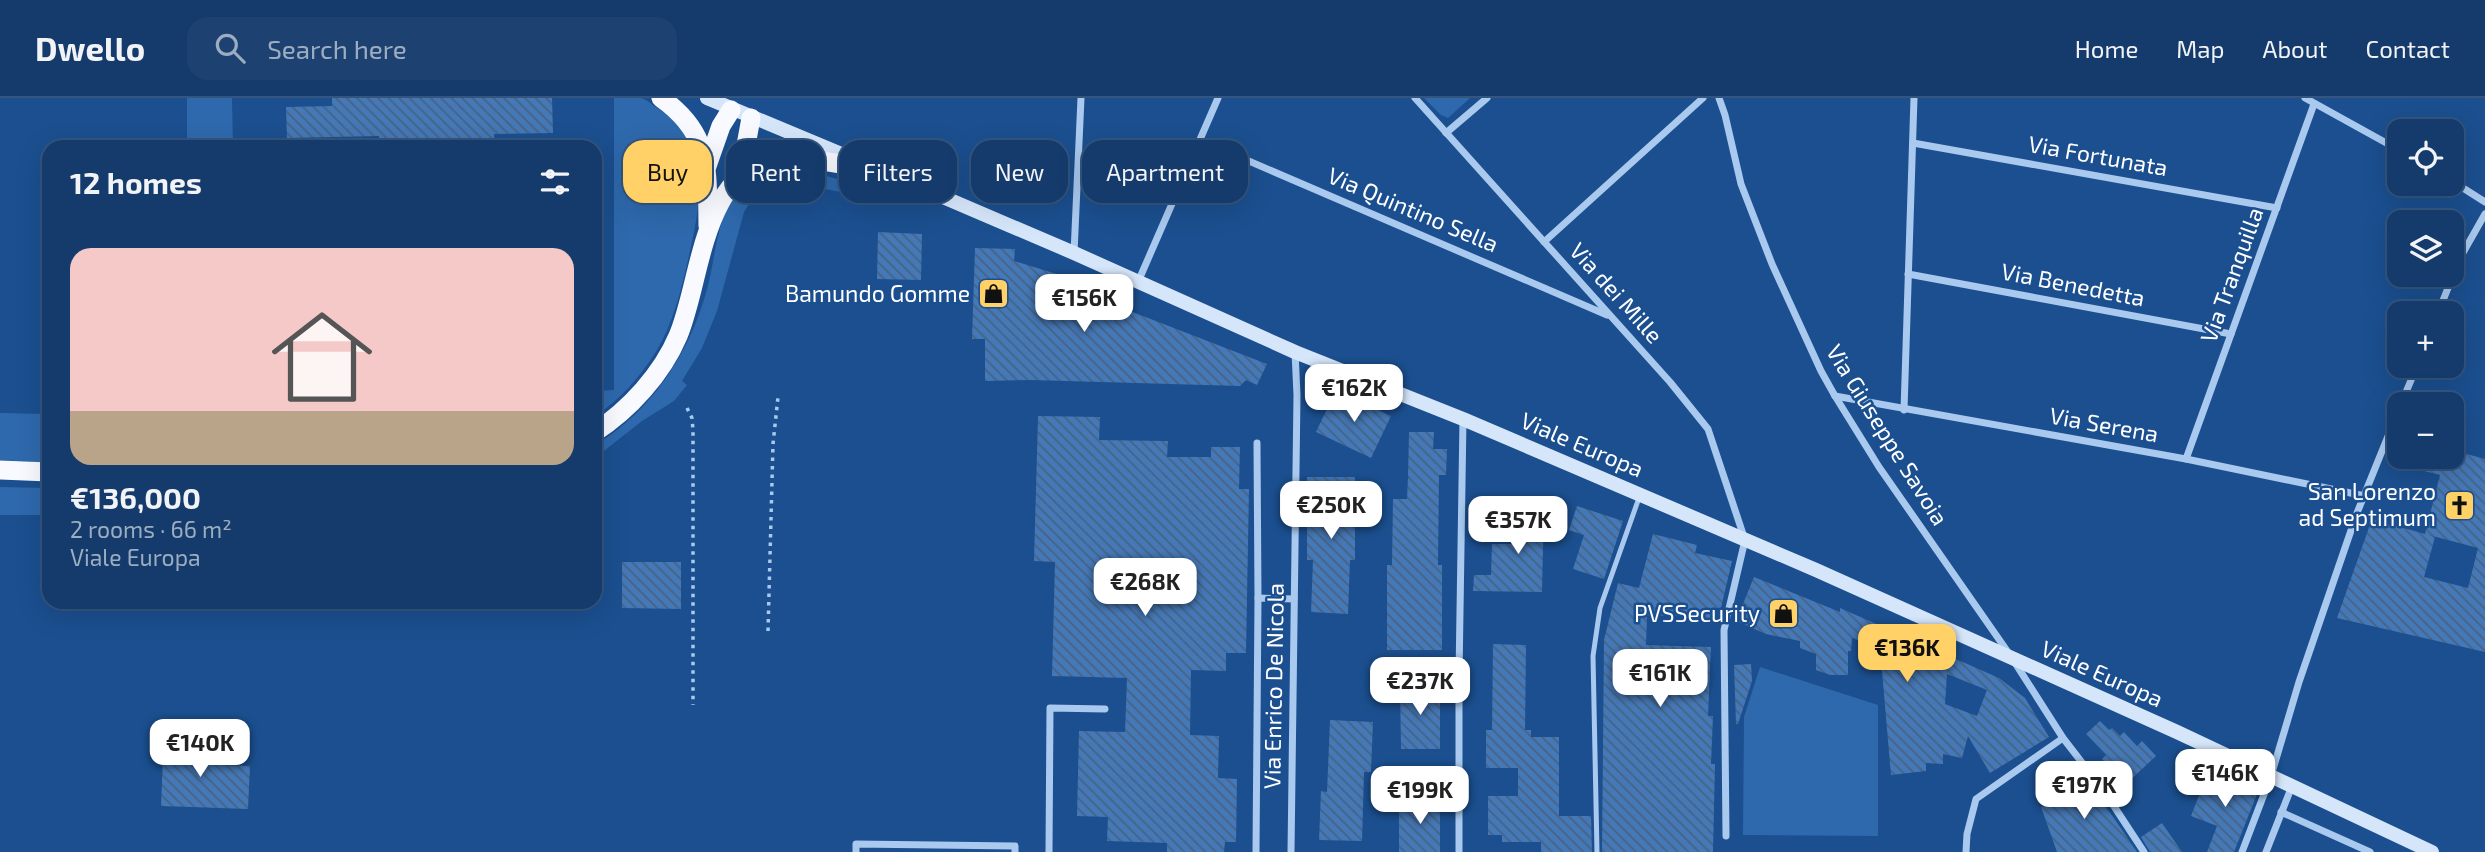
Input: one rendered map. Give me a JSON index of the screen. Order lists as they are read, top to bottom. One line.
{"streets":{"main road":["Viale Europa"],"street":["Via Fortunata","Via Quintino Sella","Via Tranquilla","Via Benedetta","Via dei Mille","Via Serena","Via Giuseppe Savoia","Via Enrico De Nicola"]},"crossings":[["Via Fortunata","Via Tranquilla"],["Via Quintino Sella","Via dei Mille"],["Via Tranquilla","Via Benedetta"],["Via Tranquilla","Via Serena"],["Via dei Mille","Viale Europa"],["Via Serena","Via Giuseppe Savoia"],["Via Giuseppe Savoia","Viale Europa"],["Viale Europa","Via Enrico De Nicola"]],"places":{"shop":["Bamundo Gomme","PVSSecurity"],"church":["San Lorenzo ad Septimum"]},"page":{"header":"Dwello","search":"Search here","nav":["Home","Map","About","Contact"],"map_buttons":["+","−"],"chip":["Buy","Rent","Filters","New","Apartment"],"heading":"12 homes","list":[{"name":"€136,000","note":"2 rooms · 66 m² · Viale Europa"}],"price":["€156K","€162K","€250K","€357K","€268K","€136K","€161K","€237K","€140K","€146K","€197K","€199K"]}}
